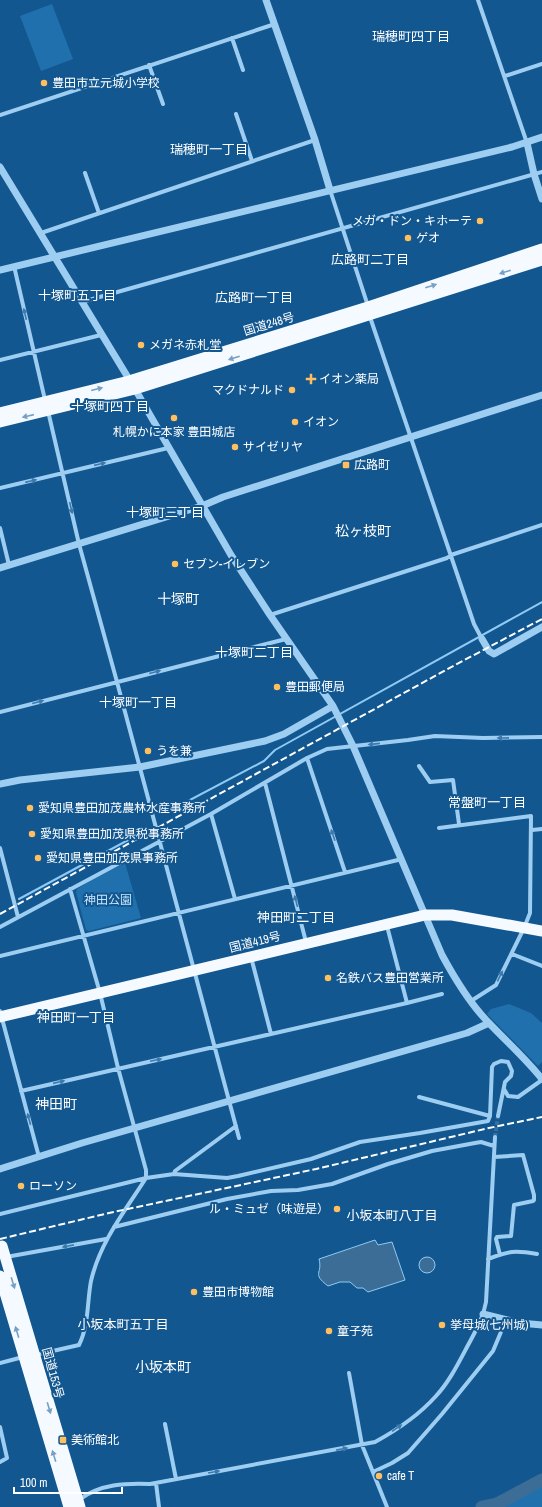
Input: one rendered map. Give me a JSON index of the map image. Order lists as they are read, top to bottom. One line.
{"streets":{"highway":["国道248号","国道419号","国道153号"]},"districts":["瑞穂町四丁目","瑞穂町一丁目","広路町二丁目","十塚町五丁目","広路町一丁目","十塚町四丁目","十塚町三丁目","松ヶ枝町","十塚町","十塚町二丁目","十塚町一丁目","常盤町一丁目","神田町二丁目","神田町一丁目","神田町","小坂本町八丁目","小坂本町五丁目","小坂本町"],"parks":["神田公園"],"places":{"other":["豊田市立元城小学校","メガ・ドン・キホーテ","ゲオ","メガネ赤札堂","マクドナルド","札幌かに本家 豊田城店","イオン","サイゼリヤ","セブン-イレブン","豊田郵便局","うを兼","愛知県豊田加茂農林水産事務所","愛知県豊田加茂県税事務所","愛知県豊田加茂県事務所","名鉄バス豊田営業所","ローソン","ル・ミュゼ（味遊是）","豊田市博物館","挙母城(七州城)","童子苑","cafe T"],"health":["イオン薬局"],"transit":["広路町","美術館北"]},"scale_bar":"100 m"}
